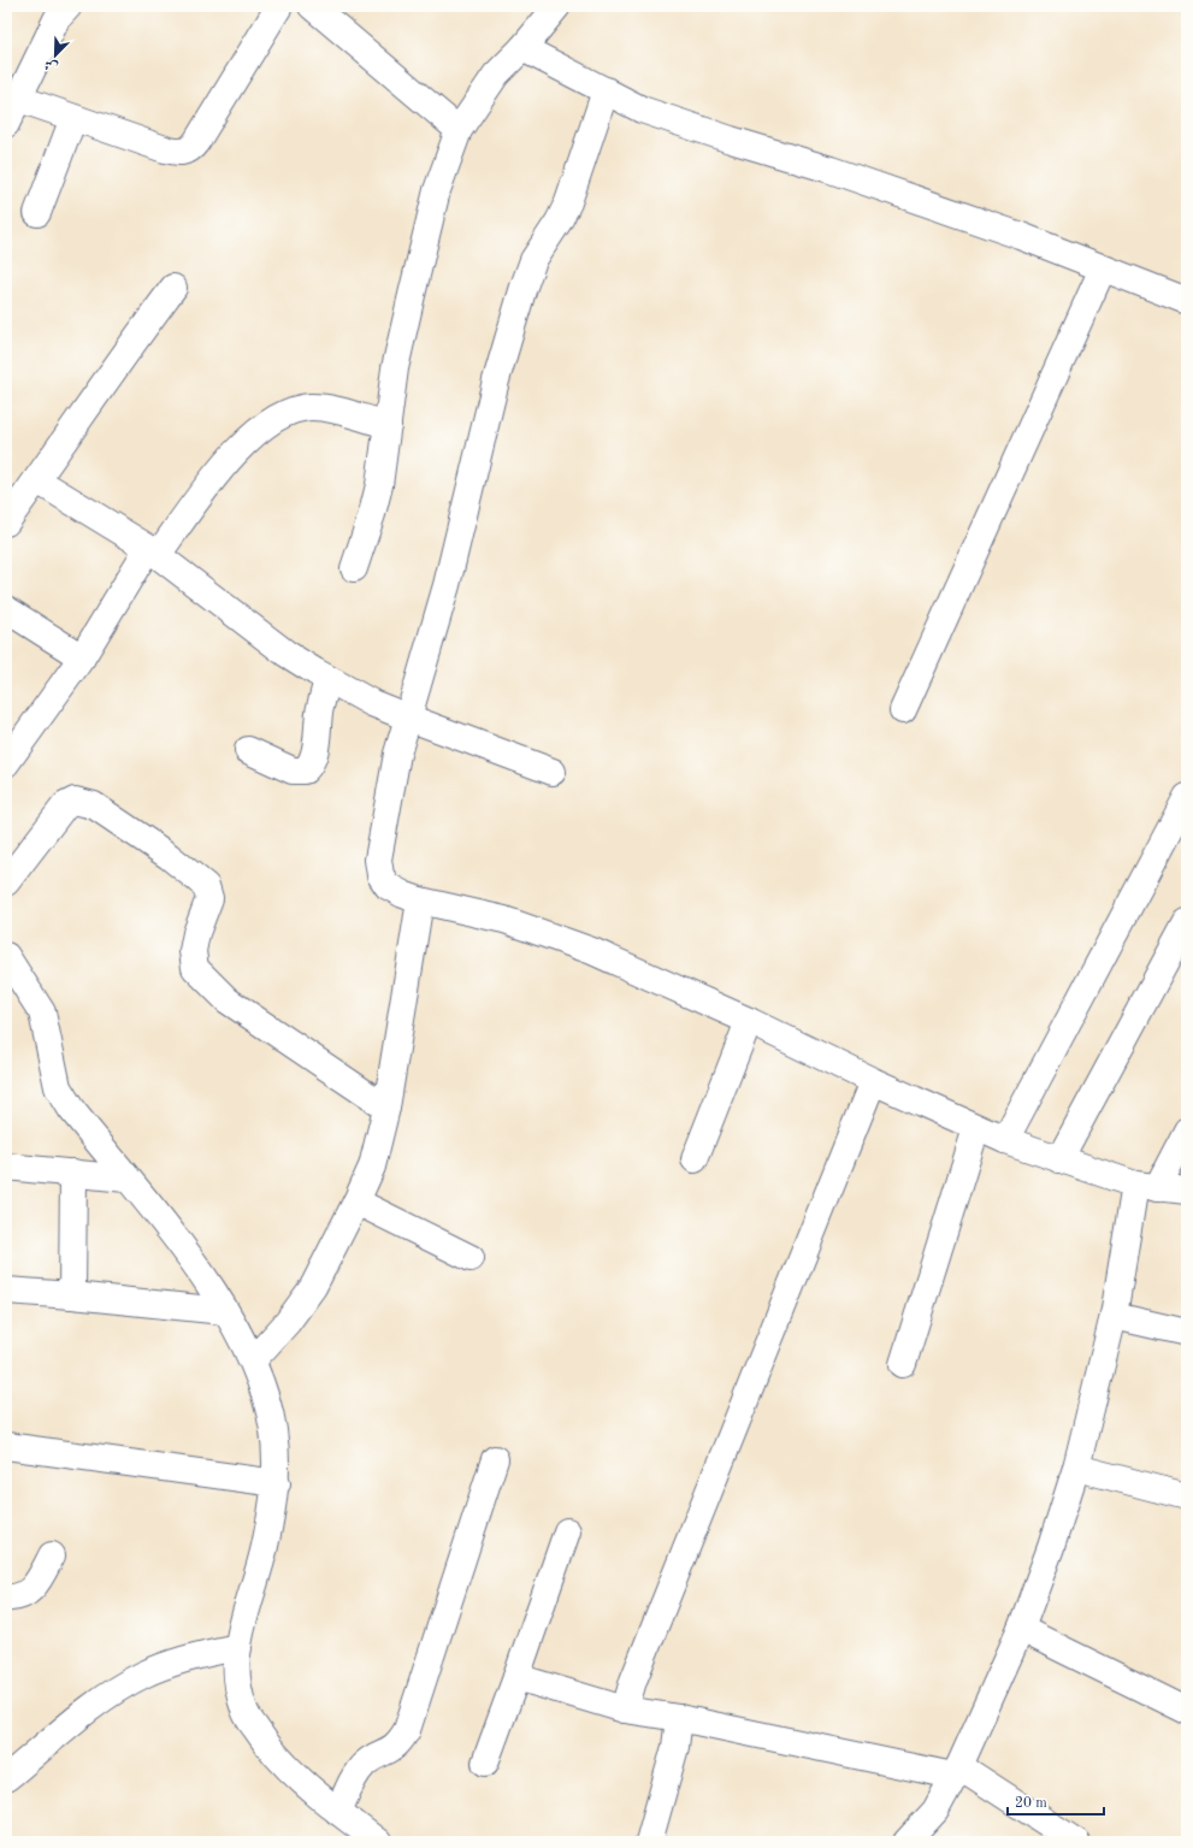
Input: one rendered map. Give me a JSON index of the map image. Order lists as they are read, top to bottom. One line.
{"scale_bar":"20 m","north":"bottom left"}
